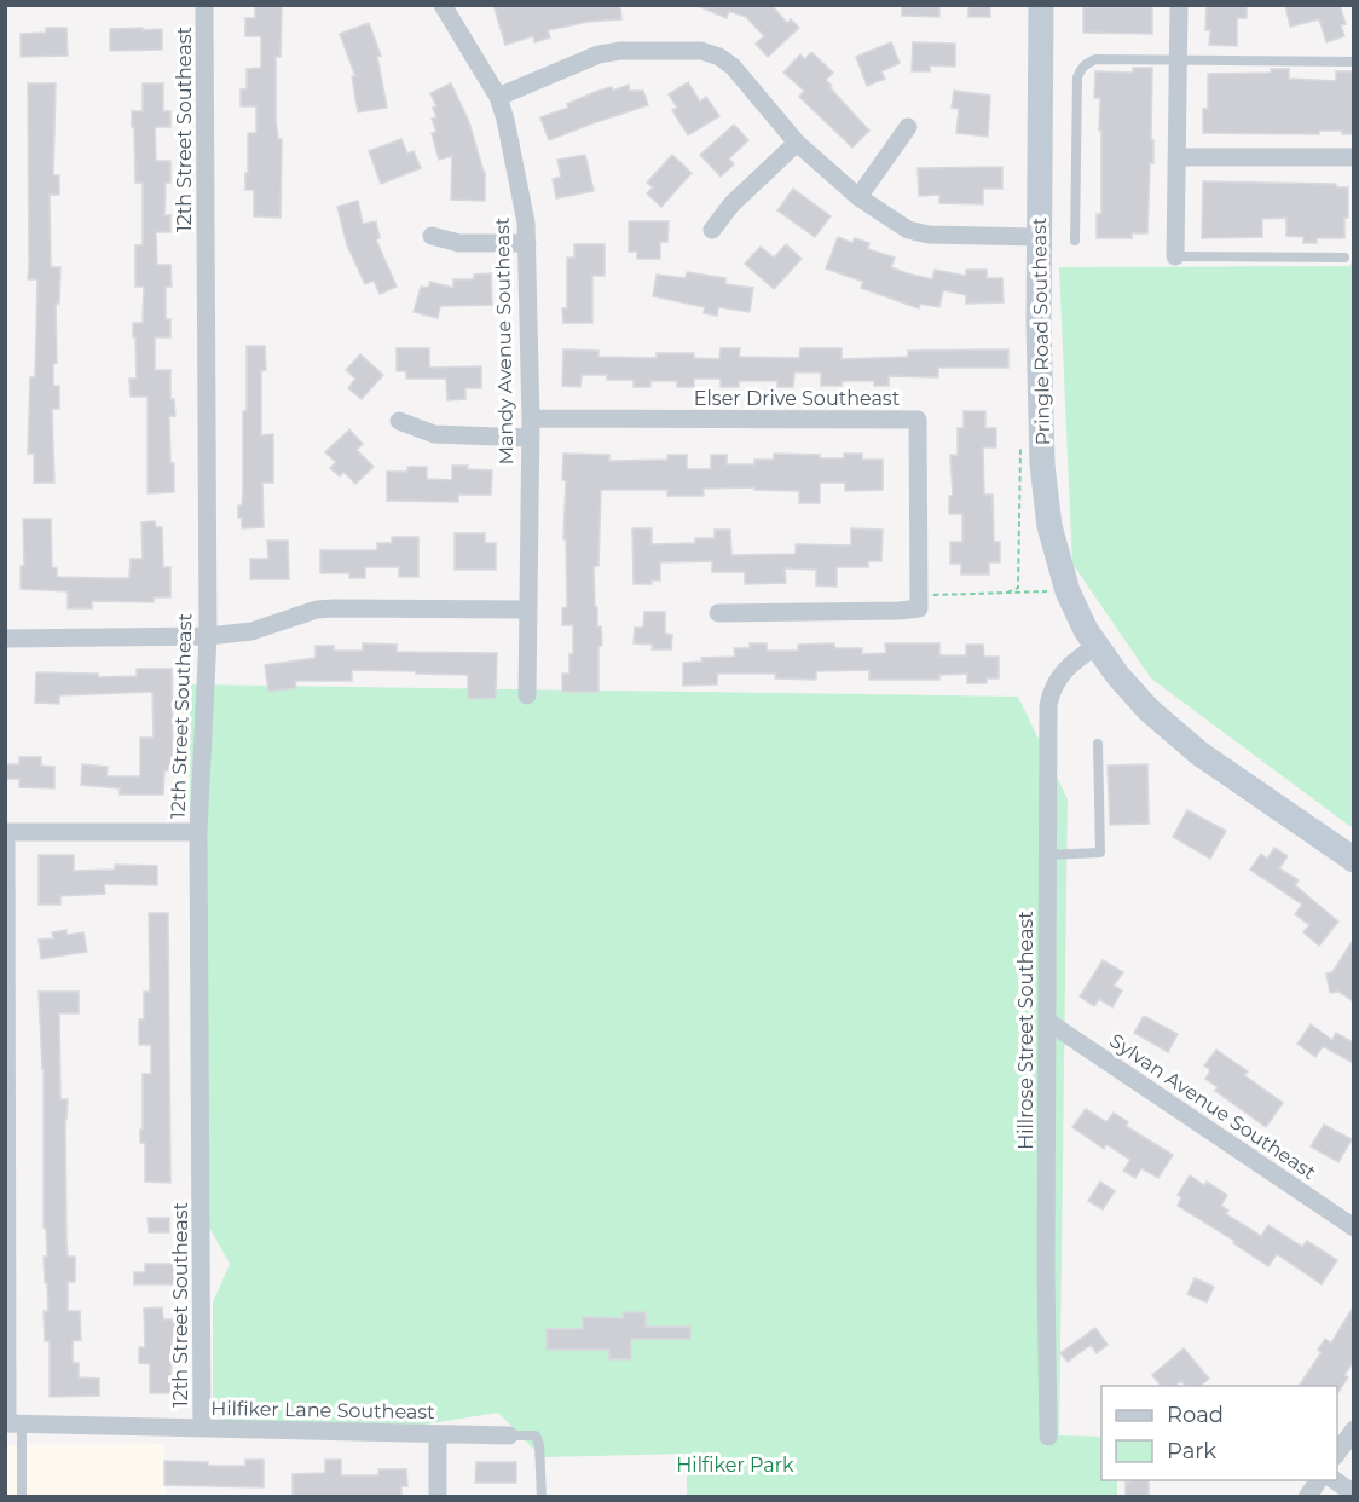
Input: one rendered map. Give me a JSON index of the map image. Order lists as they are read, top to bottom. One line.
{"streets":{"main road":["Pringle Road Southeast"],"street":["12th Street Southeast","Mandy Avenue Southeast","Elser Drive Southeast","Hillrose Street Southeast","Sylvan Avenue Southeast","Hilfiker Lane Southeast"]},"crossings":[["12th Street Southeast","Hilfiker Lane Southeast"],["Pringle Road Southeast","Hillrose Street Southeast"],["Mandy Avenue Southeast","Elser Drive Southeast"],["Hillrose Street Southeast","Sylvan Avenue Southeast"]],"parks":["Hilfiker Park"],"legend":["Road","Park"]}
